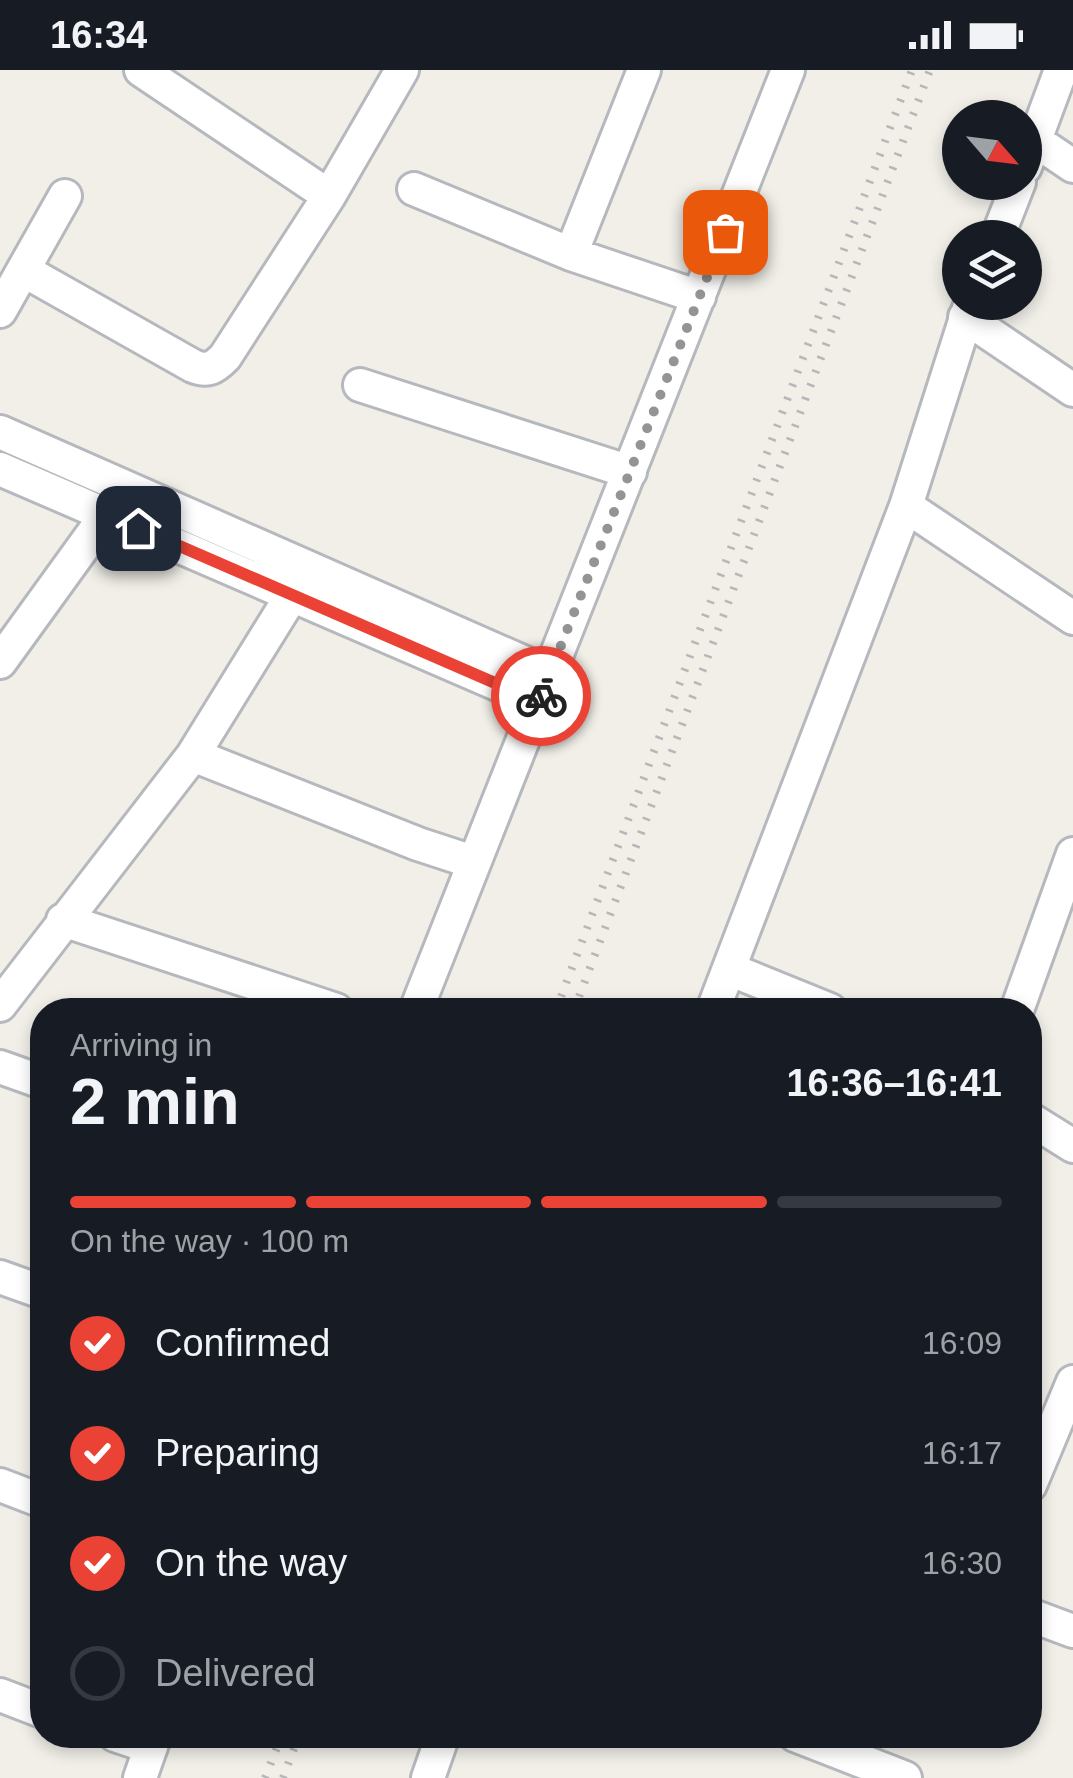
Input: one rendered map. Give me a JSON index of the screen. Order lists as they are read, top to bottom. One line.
{"north":"bottom right","page":{"status":"16:34","heading":["2 min","Arriving in","16:36–16:41"],"bar":"On the way · 100 m","list":[["Confirmed","16:09"],["Preparing","16:17"],["On the way","16:30"],"Delivered"]}}
